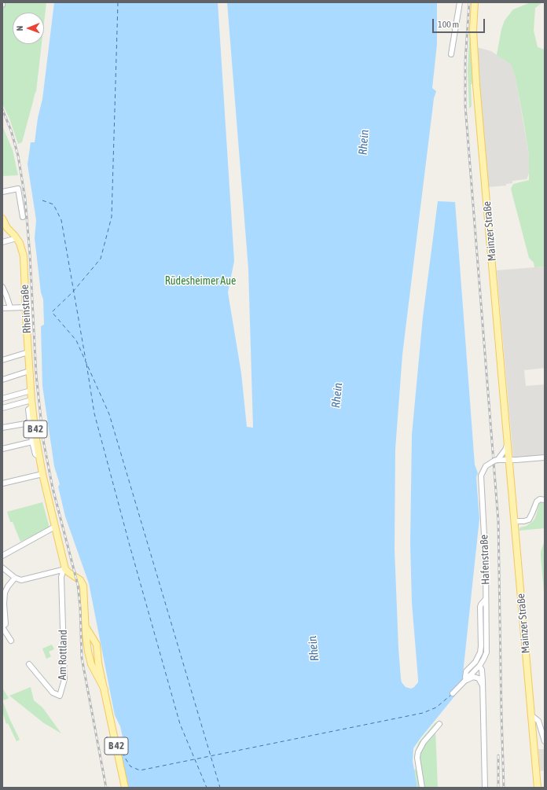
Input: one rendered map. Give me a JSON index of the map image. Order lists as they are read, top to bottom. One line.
{"streets":{"main road":["Mainzer Straße","Rheinstraße","B 42"],"street":["Hafenstraße","Am Rottland"]},"crossings":[["Mainzer Straße","Hafenstraße"],["Rheinstraße","B 42"],["Rheinstraße","Am Rottland"],["B 42","Am Rottland"]],"water":["Rhein"],"parks":["Rüdesheimer Aue"],"scale_bar":"100 m","north":"left"}
